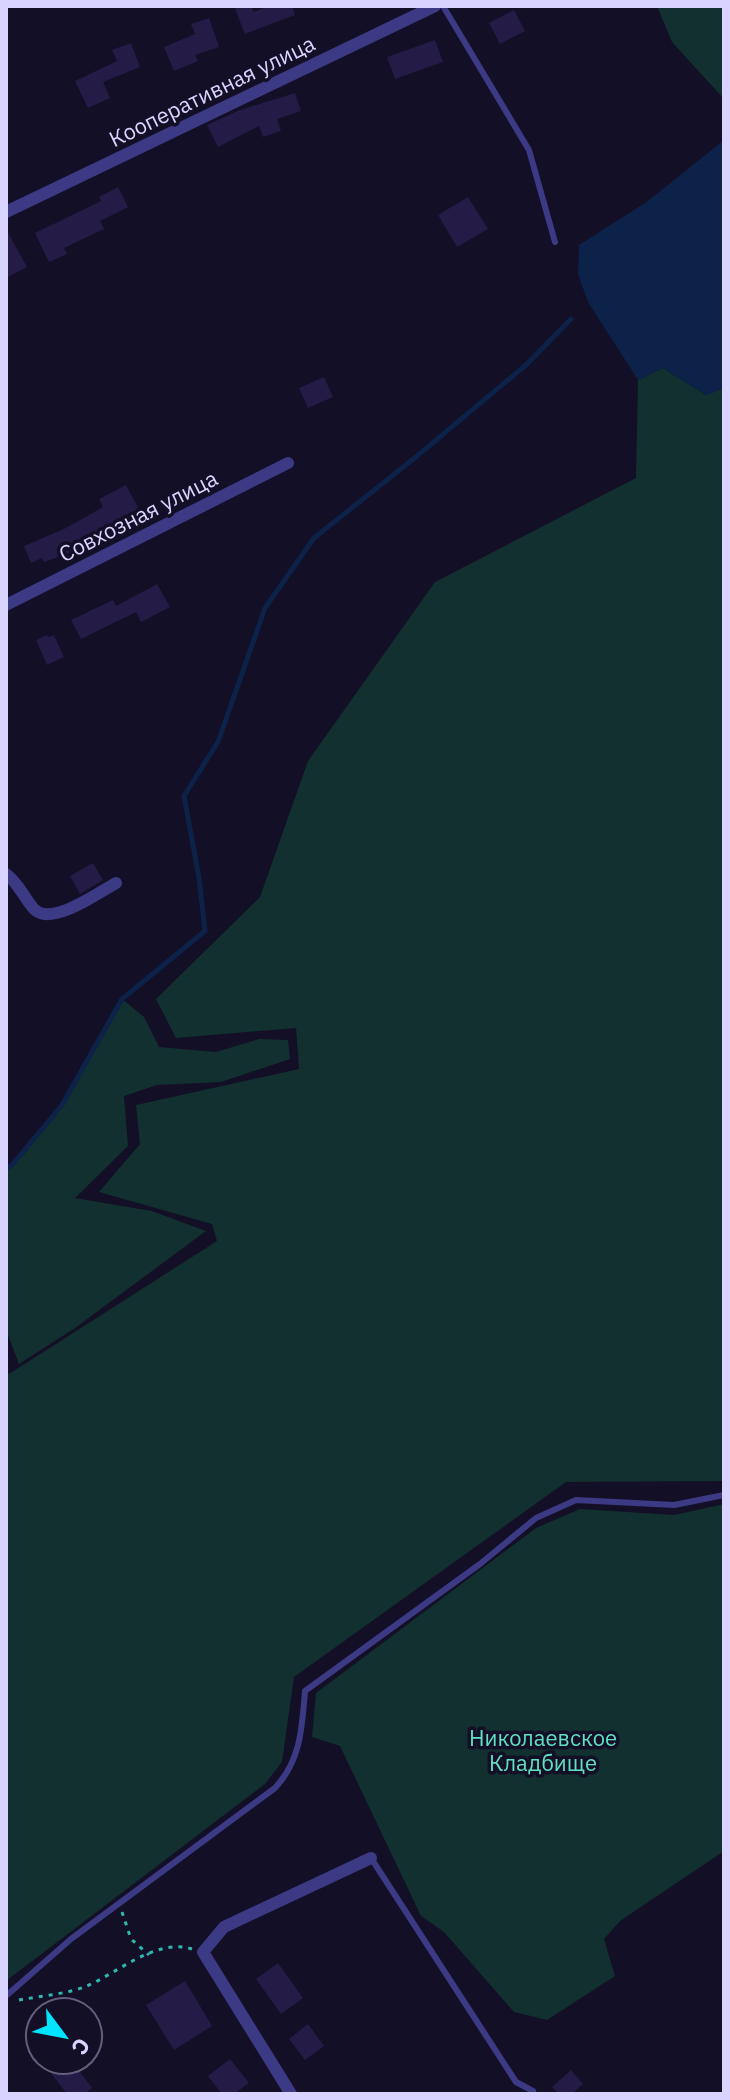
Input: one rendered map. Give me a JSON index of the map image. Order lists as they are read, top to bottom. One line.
{"streets":{"street":["Кооперативная улица","Совхозная улица"]},"parks":["Николаевское Кладбище"],"north":"bottom right"}
